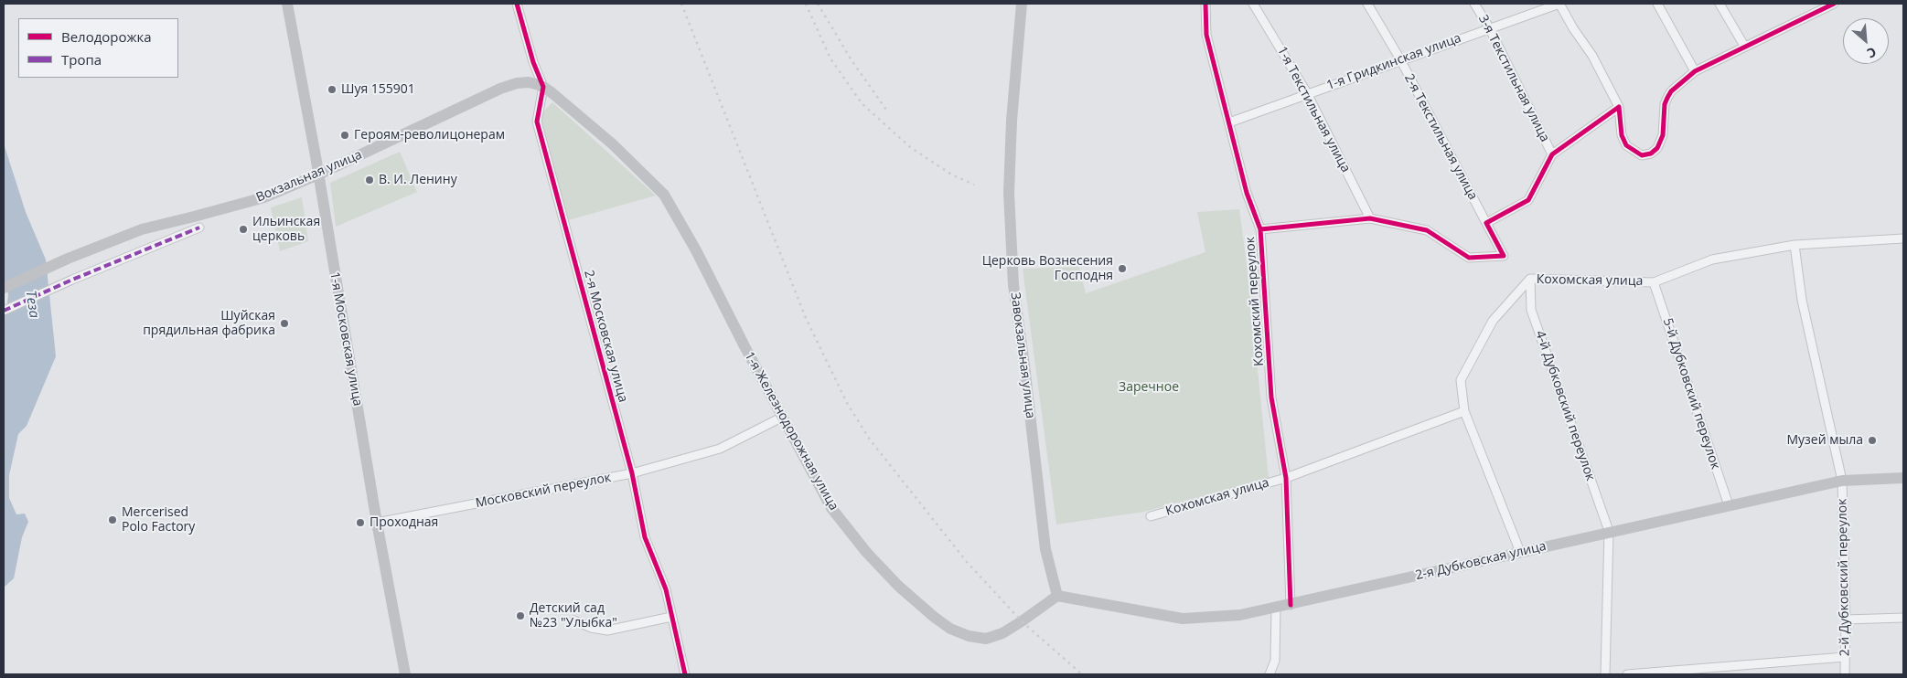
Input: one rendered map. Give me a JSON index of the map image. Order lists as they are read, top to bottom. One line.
{"streets":{"main road":["Вокзальная улица","1-я Московская улица","Завокзальная улица","1-я Железнодорожная улица","2-я Дубковская улица"],"street":["1-я Гридкинская улица","3-я Текстильная улица","1-я Текстильная улица","2-я Текстильная улица","Кохомская улица","Кохомский переулок","2-я Московская улица","5-й Дубковский переулок","4-й Дубковский переулок","Московский переулок","2-й Дубковский переулок"]},"crossings":[["1-я Гридкинская улица","3-я Текстильная улица"],["1-я Гридкинская улица","1-я Текстильная улица"],["1-я Гридкинская улица","2-я Текстильная улица"],["1-я Гридкинская улица","Кохомский переулок"],["1-я Текстильная улица","2-я Текстильная улица"],["Вокзальная улица","2-я Московская улица"],["Вокзальная улица","1-я Московская улица"],["Вокзальная улица","1-я Железнодорожная улица"],["Кохомская улица","Кохомский переулок"],["Кохомская улица","5-й Дубковский переулок"],["Кохомская улица","4-й Дубковский переулок"],["Кохомская улица","2-й Дубковский переулок"],["Кохомский переулок","2-я Дубковская улица"],["2-я Московская улица","1-я Железнодорожная улица"],["2-я Московская улица","Московский переулок"],["1-я Московская улица","Московский переулок"],["Завокзальная улица","1-я Железнодорожная улица"],["Завокзальная улица","2-я Дубковская улица"],["5-й Дубковский переулок","2-я Дубковская улица"],["4-й Дубковский переулок","2-я Дубковская улица"],["1-я Железнодорожная улица","Московский переулок"],["1-я Железнодорожная улица","2-я Дубковская улица"],["2-я Дубковская улица","2-й Дубковский переулок"]],"water":["Теза"],"parks":["Заречное"],"places":["Шуя 155901","Героям-револицонерам","В. И. Ленину","Ильинская церковь","Церковь Вознесения Господня","Шуйская прядильная фабрика","Музей мыла","Mercerised Polo Factory","Проходная","Детский сад №23 \"Улыбка\""],"legend":["Велодорожка","Тропа"],"north":"bottom right"}
